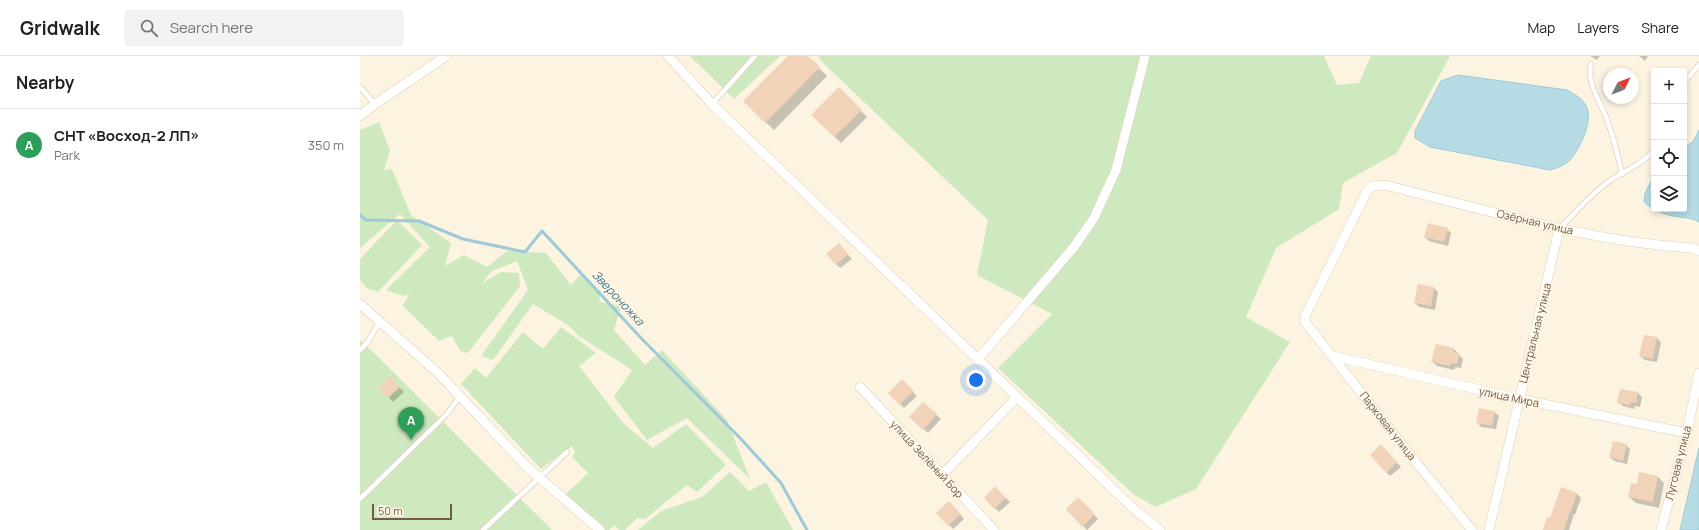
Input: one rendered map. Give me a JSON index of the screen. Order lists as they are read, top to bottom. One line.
{"streets":{"street":["Озёрная улица","Центральная улица","улица Мира","Парковая улица","улица Зелёный Бор","Луговая улица"]},"crossings":[["Озёрная улица","Центральная улица"],["Озёрная улица","Парковая улица"],["Центральная улица","улица Мира"],["улица Мира","Парковая улица"],["улица Мира","Луговая улица"]],"water":["Звероножка"],"scale_bar":"50 m","north":"top right","page":{"header":"Gridwalk","search":"Search here","nav":["Map","Layers","Share"],"heading":"Nearby","map_buttons":["+","−"],"list":[{"mark":"A","name":"СНТ «Восход-2 ЛП»","note":"Park","value":"350 m"}],"pins":"A","scale":"50 m"}}
